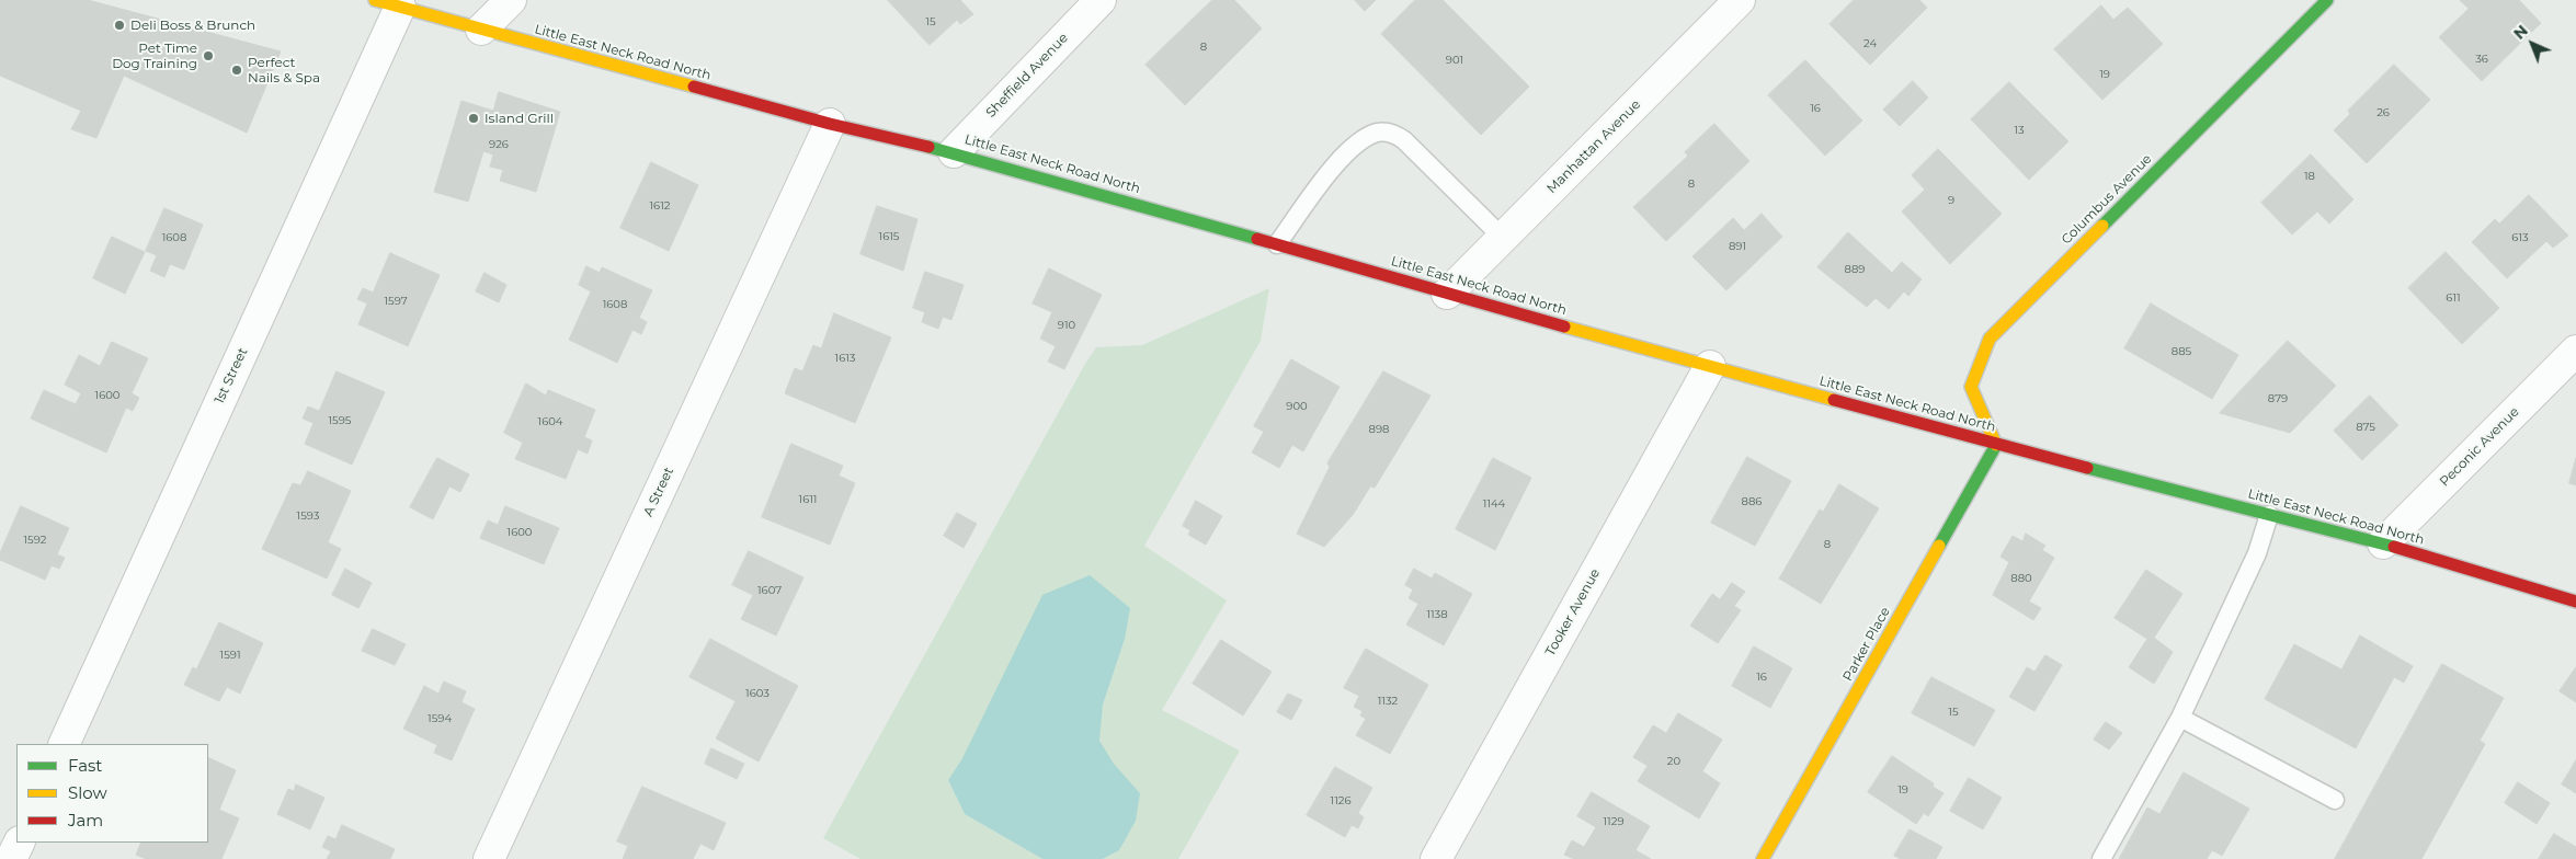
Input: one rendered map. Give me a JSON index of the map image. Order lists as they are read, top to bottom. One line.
{"streets":{"main road":["Little East Neck Road North","Columbus Avenue","Parker Place"],"street":["Sheffield Avenue","Manhattan Avenue","1st Street","Peconic Avenue","A Street","Tooker Avenue"]},"crossings":[["Little East Neck Road North","Sheffield Avenue"],["Little East Neck Road North","Manhattan Avenue"],["Little East Neck Road North","Columbus Avenue"],["Little East Neck Road North","1st Street"],["Little East Neck Road North","Peconic Avenue"],["Little East Neck Road North","A Street"],["Little East Neck Road North","Tooker Avenue"],["Little East Neck Road North","Parker Place"],["Columbus Avenue","Parker Place"]],"places":["Deli Boss & Brunch","Pet Time Dog Training","Perfect Nails & Spa","Island Grill"],"house_numbers":["15","24","8","36","901","19","16","26","13","926","18","8","9","1612","1615","1608","613","891","889","611","1597","1608","910","885","1613","1600","879","900","1595","1604","875","898","1611","886","1144","1593","1600","1592","8","880","1607","1138","1591","16","1603","1132","15","1594","20","19","1126","1129"],"legend":["Fast","Slow","Jam"],"north":"top left"}
